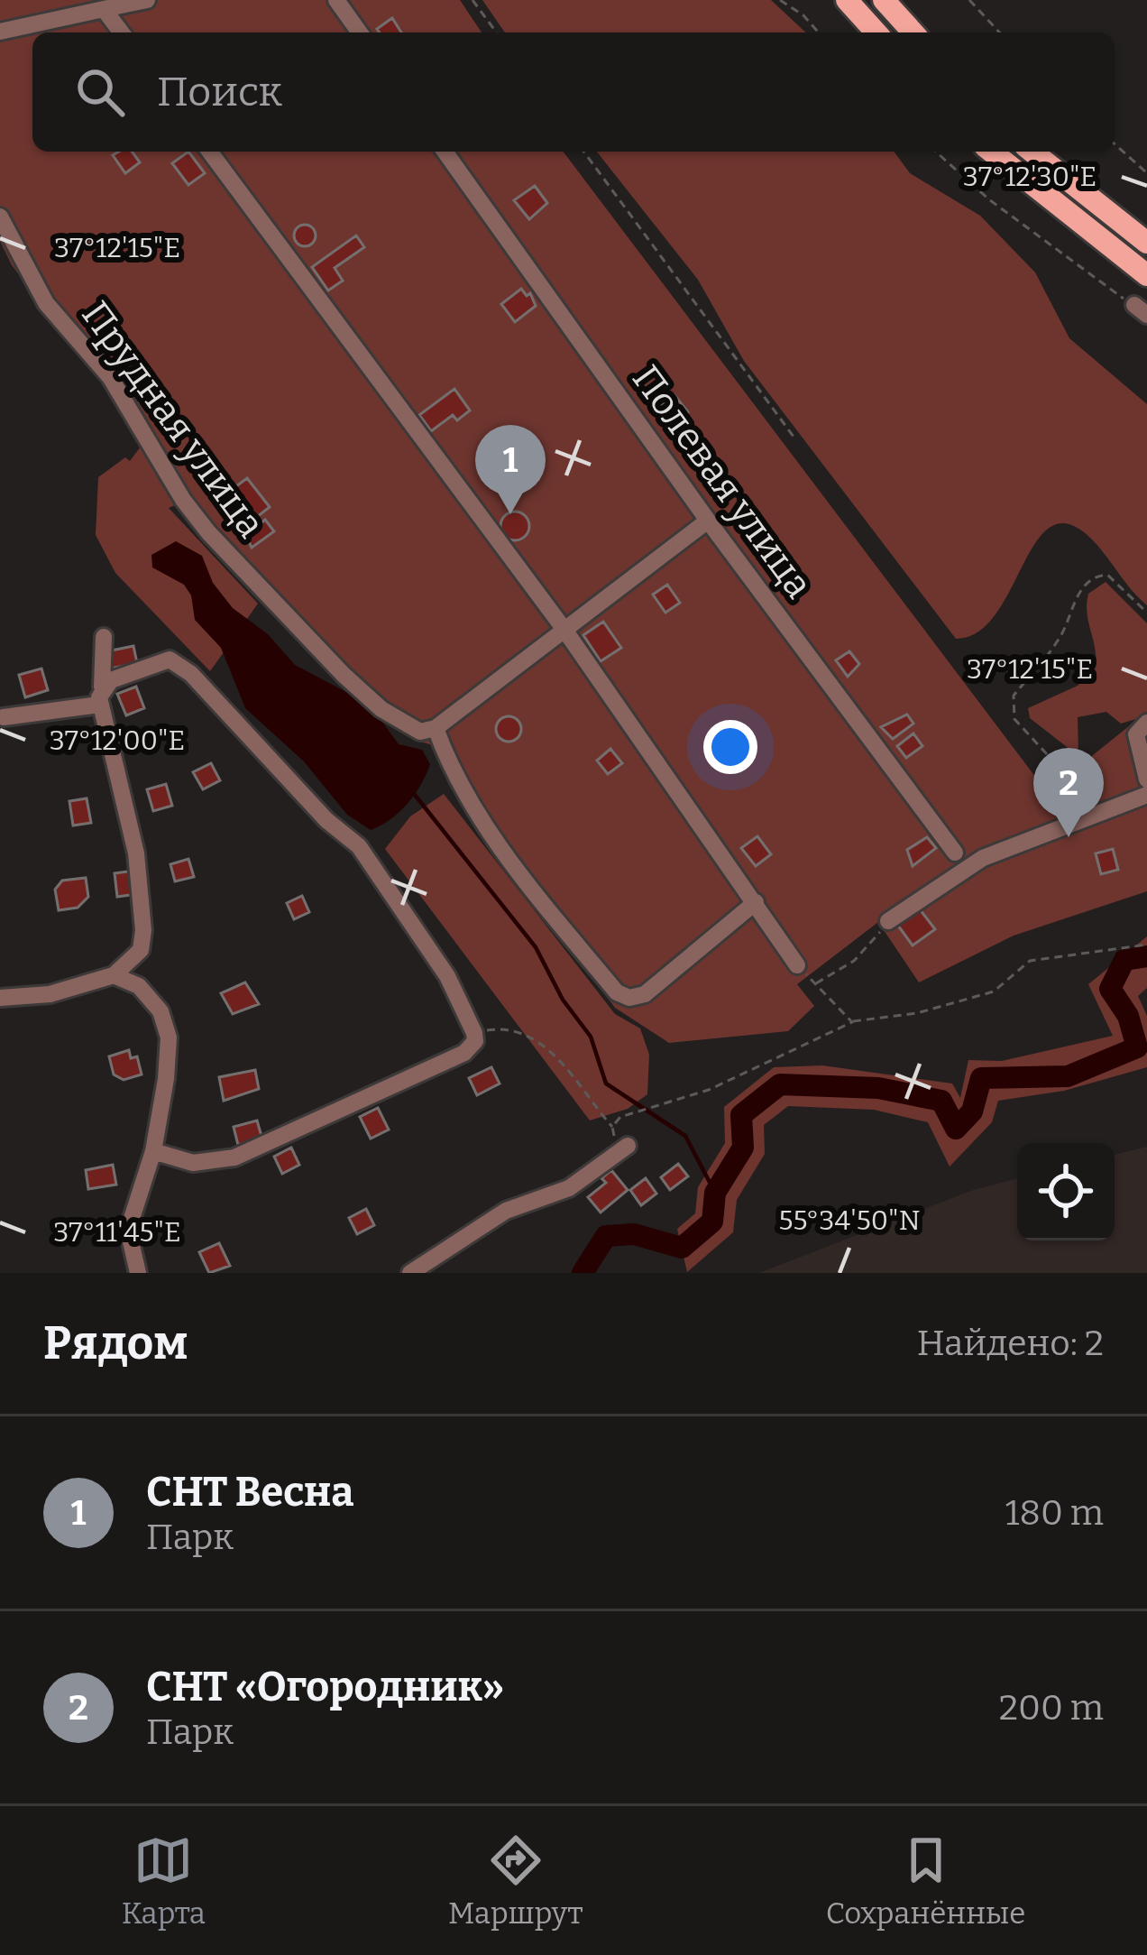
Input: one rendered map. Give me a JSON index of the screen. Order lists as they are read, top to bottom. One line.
{"streets":{"street":["Прудная улица","Полевая улица"]},"page":{"search":"Поиск","pins":["1","2"],"heading":["Рядом","Найдено: 2"],"list":[{"mark":"1","name":"СНТ Весна","note":"Парк","value":"180 m"},{"mark":"2","name":"СНТ «Огородник»","note":"Парк","value":"200 m"}],"nav":["Карта","Маршрут","Сохранённые"]},"coordinates":["37°12'30\"E","37°12'15\"E","37°12'00\"E","55°34'50\"N","37°11'45\"E"]}
